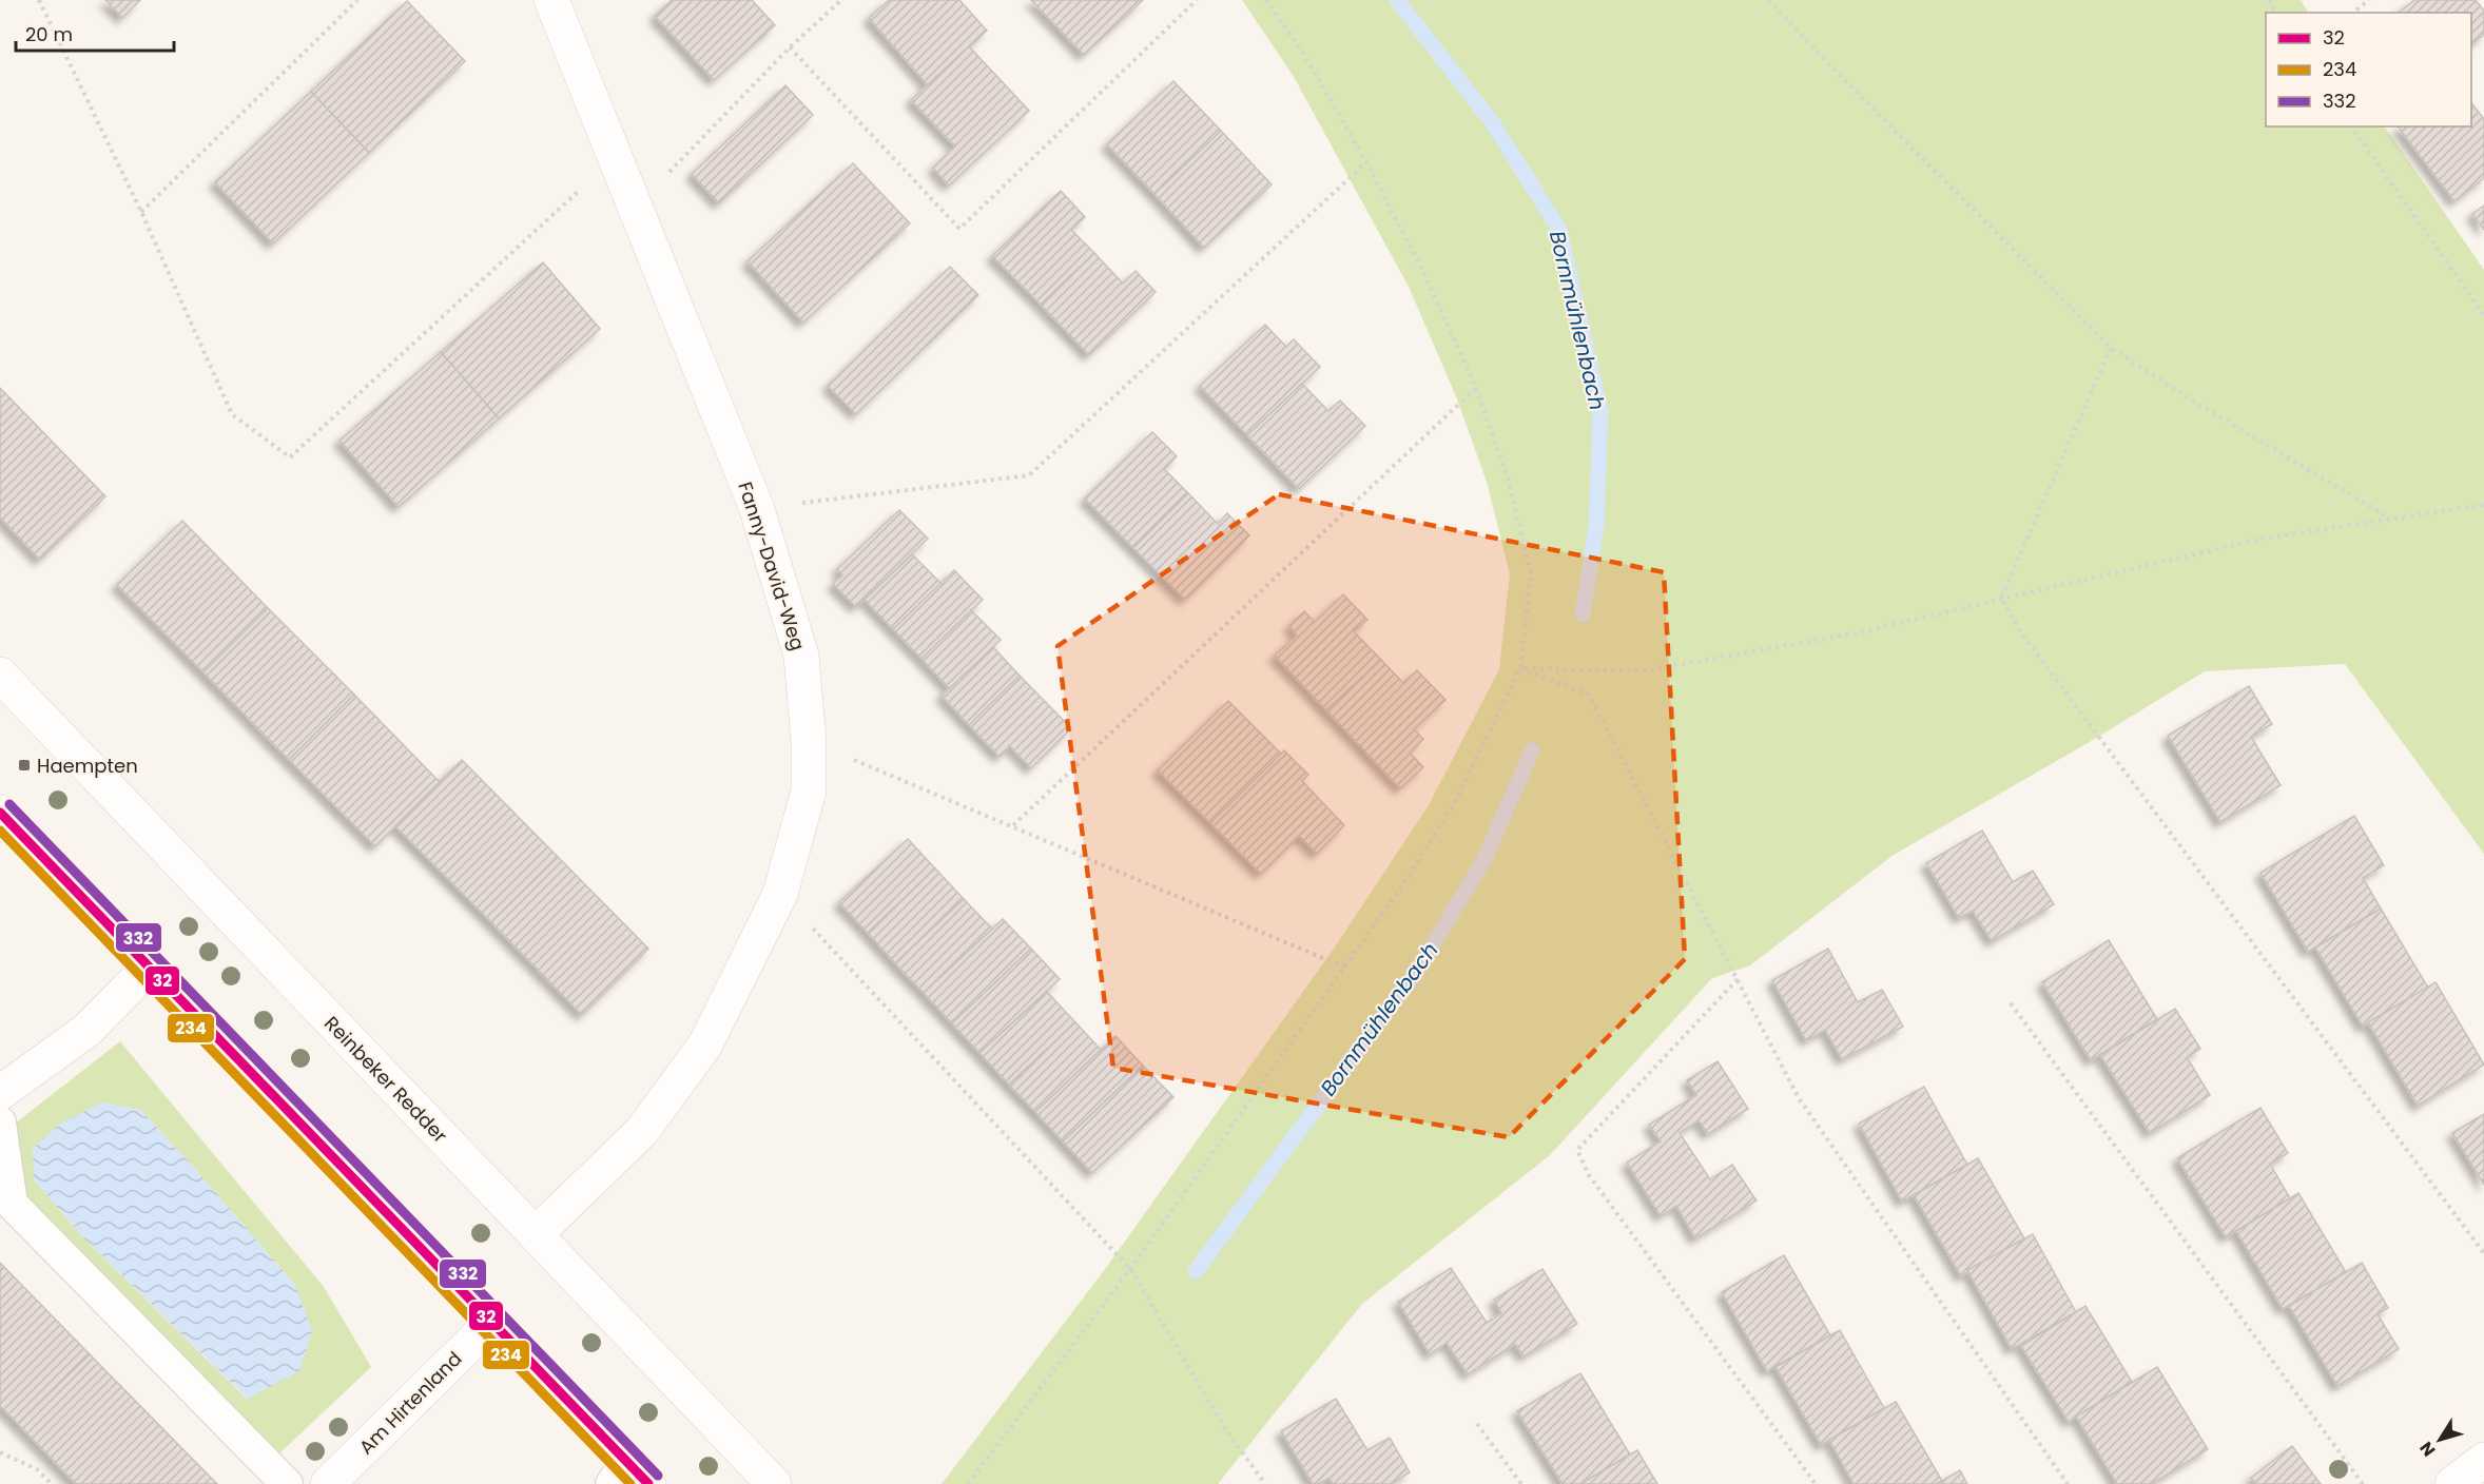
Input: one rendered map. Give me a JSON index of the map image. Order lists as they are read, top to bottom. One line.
{"streets":{"street":["Fanny-David-Weg","Reinbeker Redder","Am Hirtenland"]},"crossings":[["Fanny-David-Weg","Reinbeker Redder"]],"water":["Bornmühlenbach"],"places":{"transit":["Haempten"]},"lines":["transit line 332","transit line 32","transit line 234"],"legend":["32","234","332"],"scale_bar":"20 m","north":"bottom left"}
